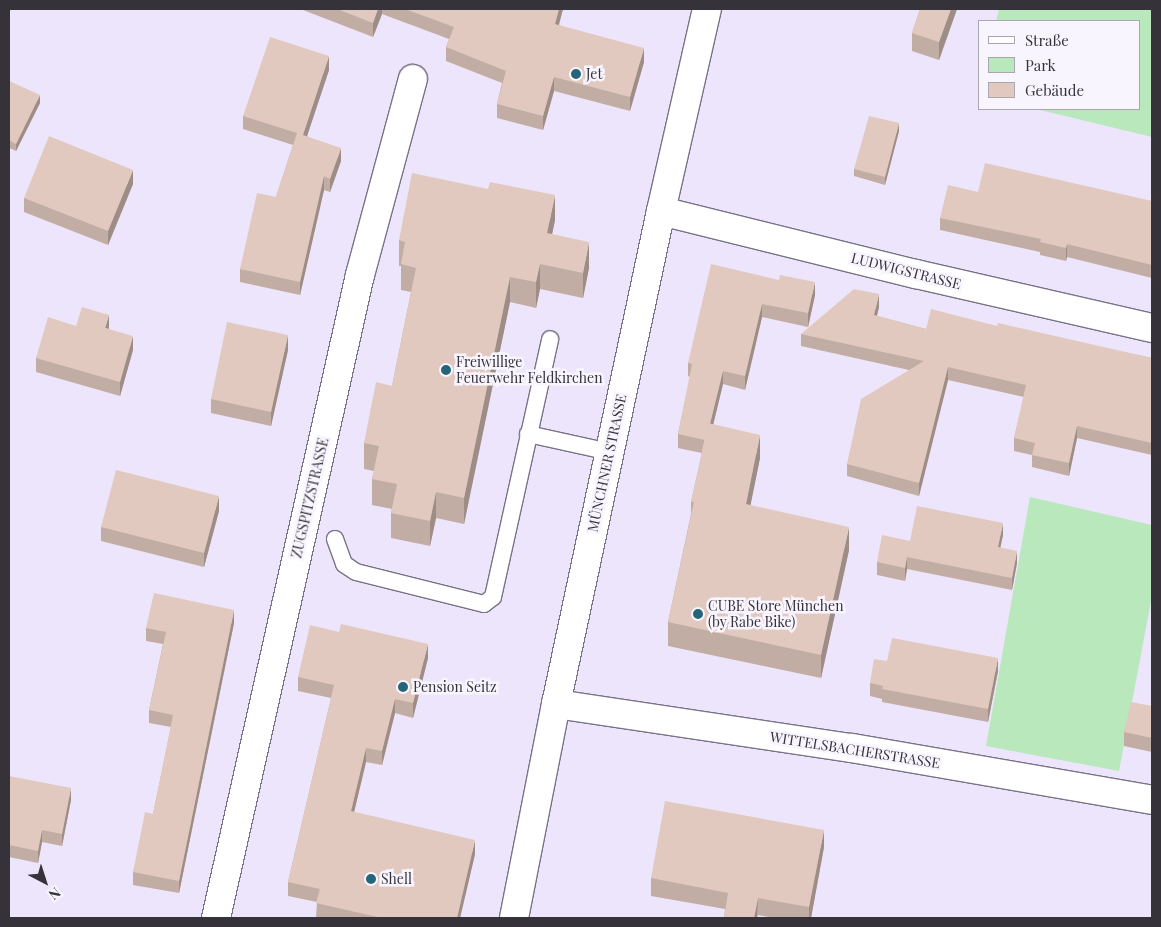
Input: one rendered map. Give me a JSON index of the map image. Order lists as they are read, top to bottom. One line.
{"streets":{"street":["LUDWIGSTRASSE","MÜNCHNER STRASSE","ZUGSPITZSTRASSE","WITTELSBACHERSTRASSE"]},"crossings":[["LUDWIGSTRASSE","MÜNCHNER STRASSE"],["MÜNCHNER STRASSE","WITTELSBACHERSTRASSE"]],"places":["Jet","Freiwillige Feuerwehr Feldkirchen","CUBE Store München (by Rabe Bike)","Pension Seitz","Shell"],"legend":["Straße","Park","Gebäude"],"north":"bottom right"}
